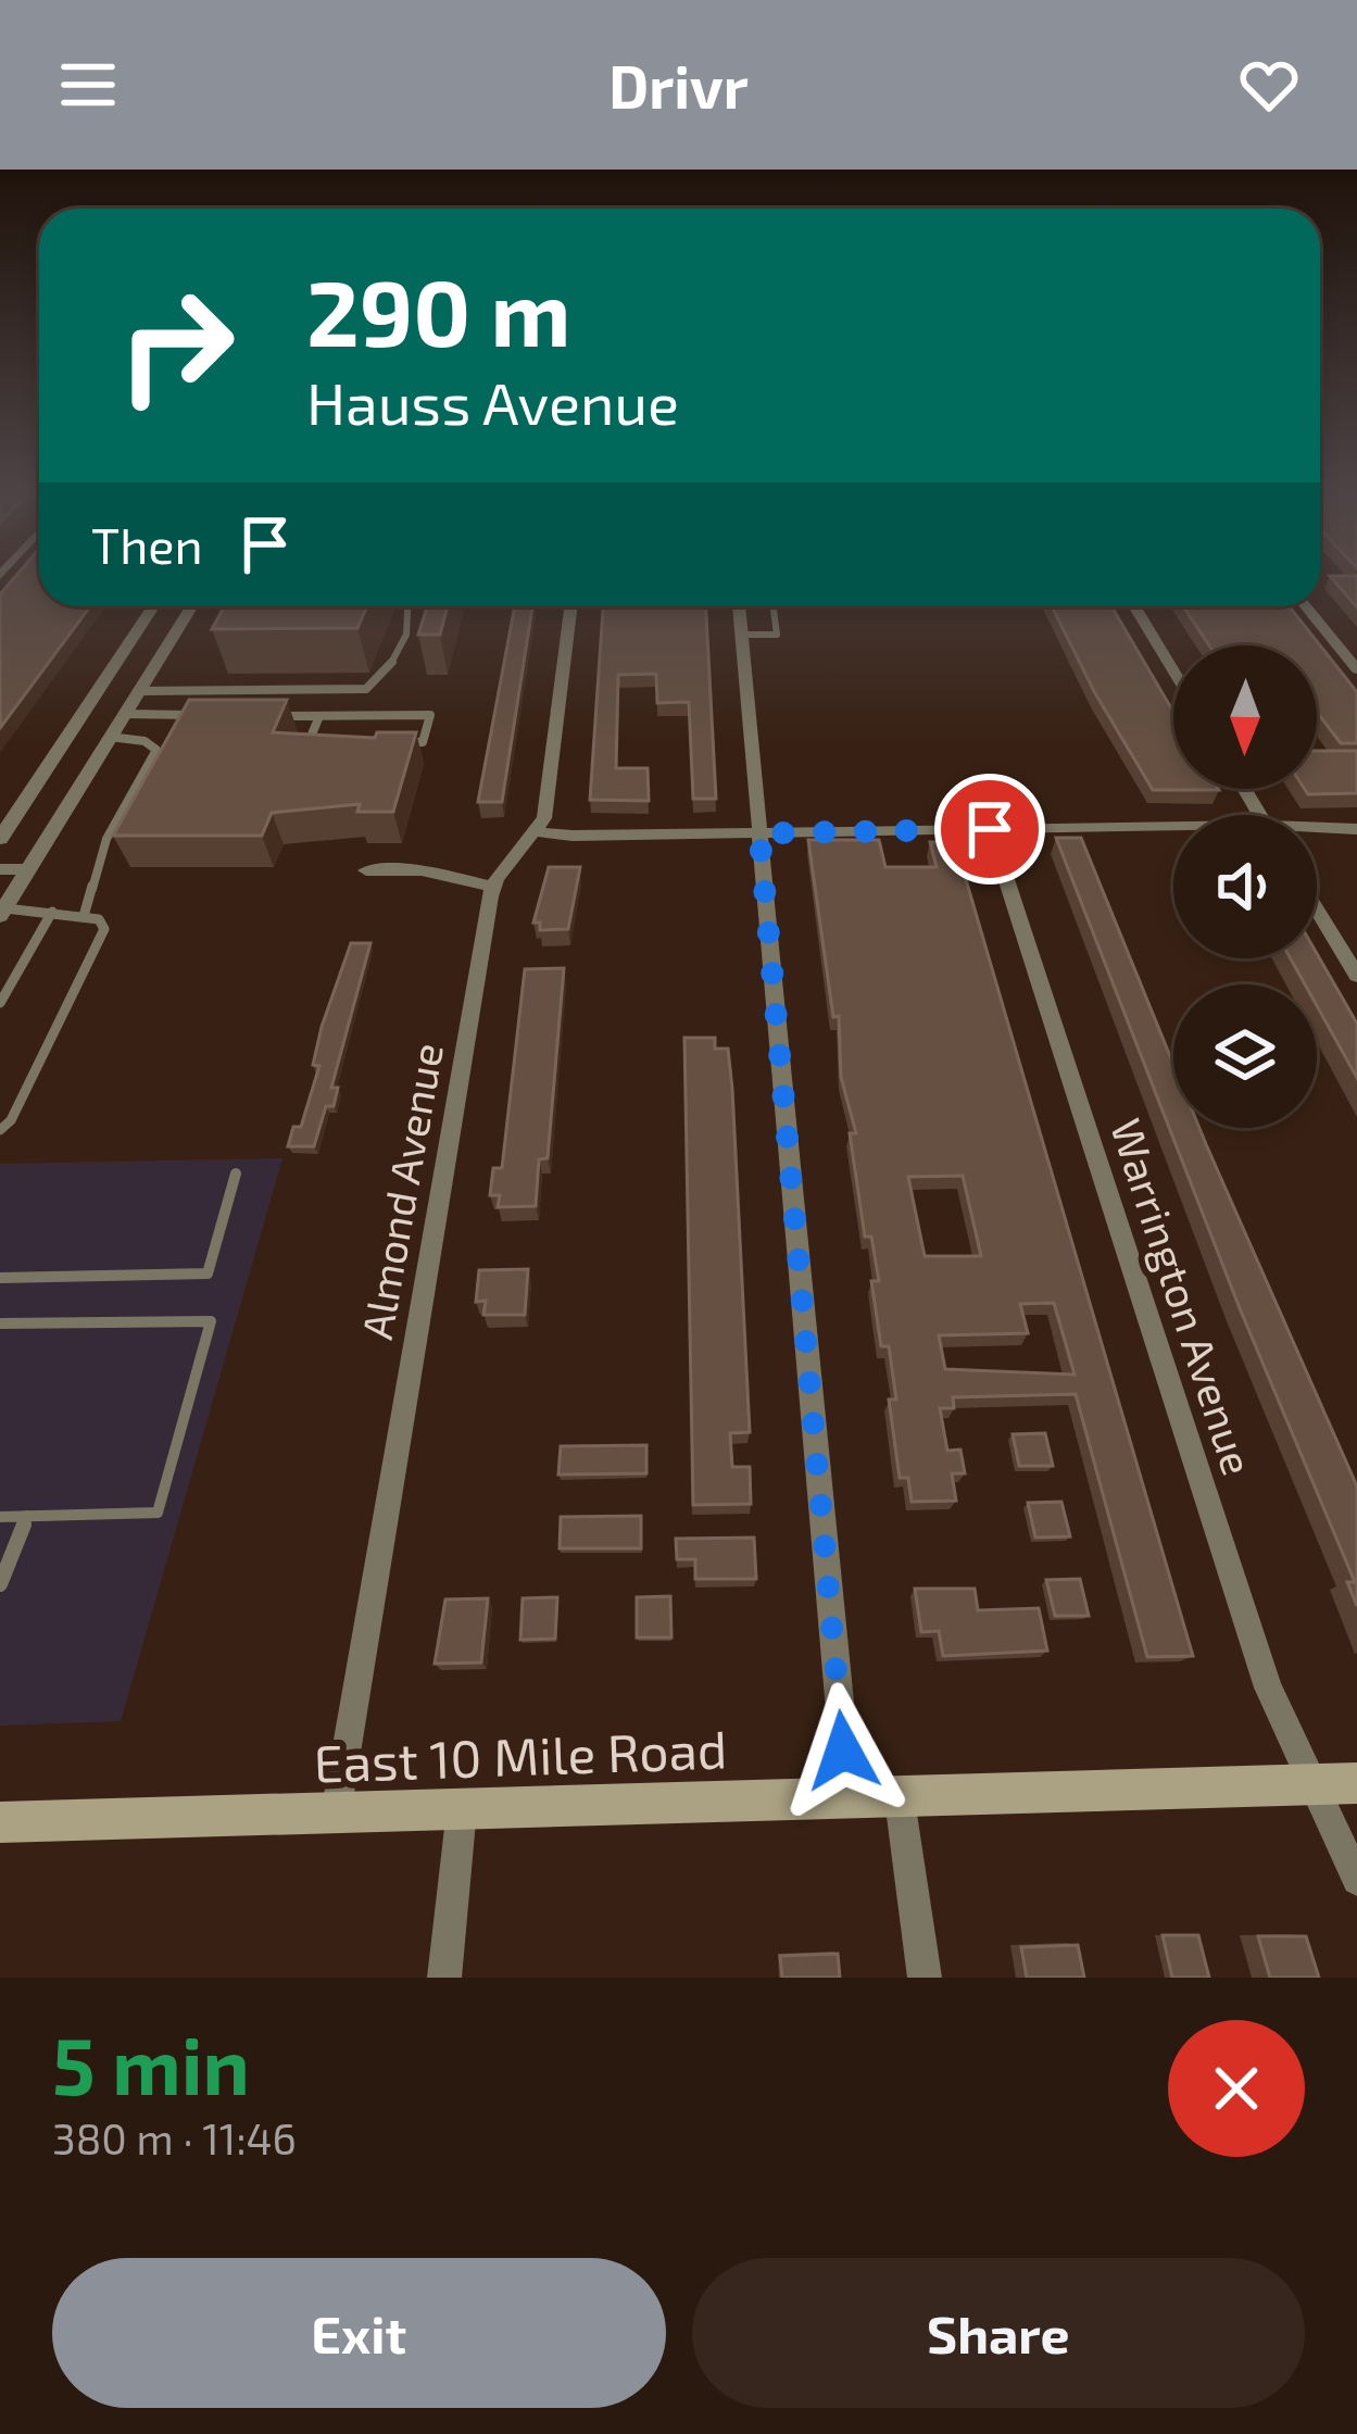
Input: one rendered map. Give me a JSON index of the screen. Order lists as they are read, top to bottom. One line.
{"streets":{"main road":["East 10 Mile Road"],"street":["Almond Avenue","Warrington Avenue"]},"crossings":[["Almond Avenue","East 10 Mile Road"],["Warrington Avenue","East 10 Mile Road"]],"north":"bottom","page":{"header":"Drivr","turn":["290 m","Hauss Avenue"],"then":"Then","heading":["5 min","380 m · 11:46"],"buttons":["Exit","Share"]}}
